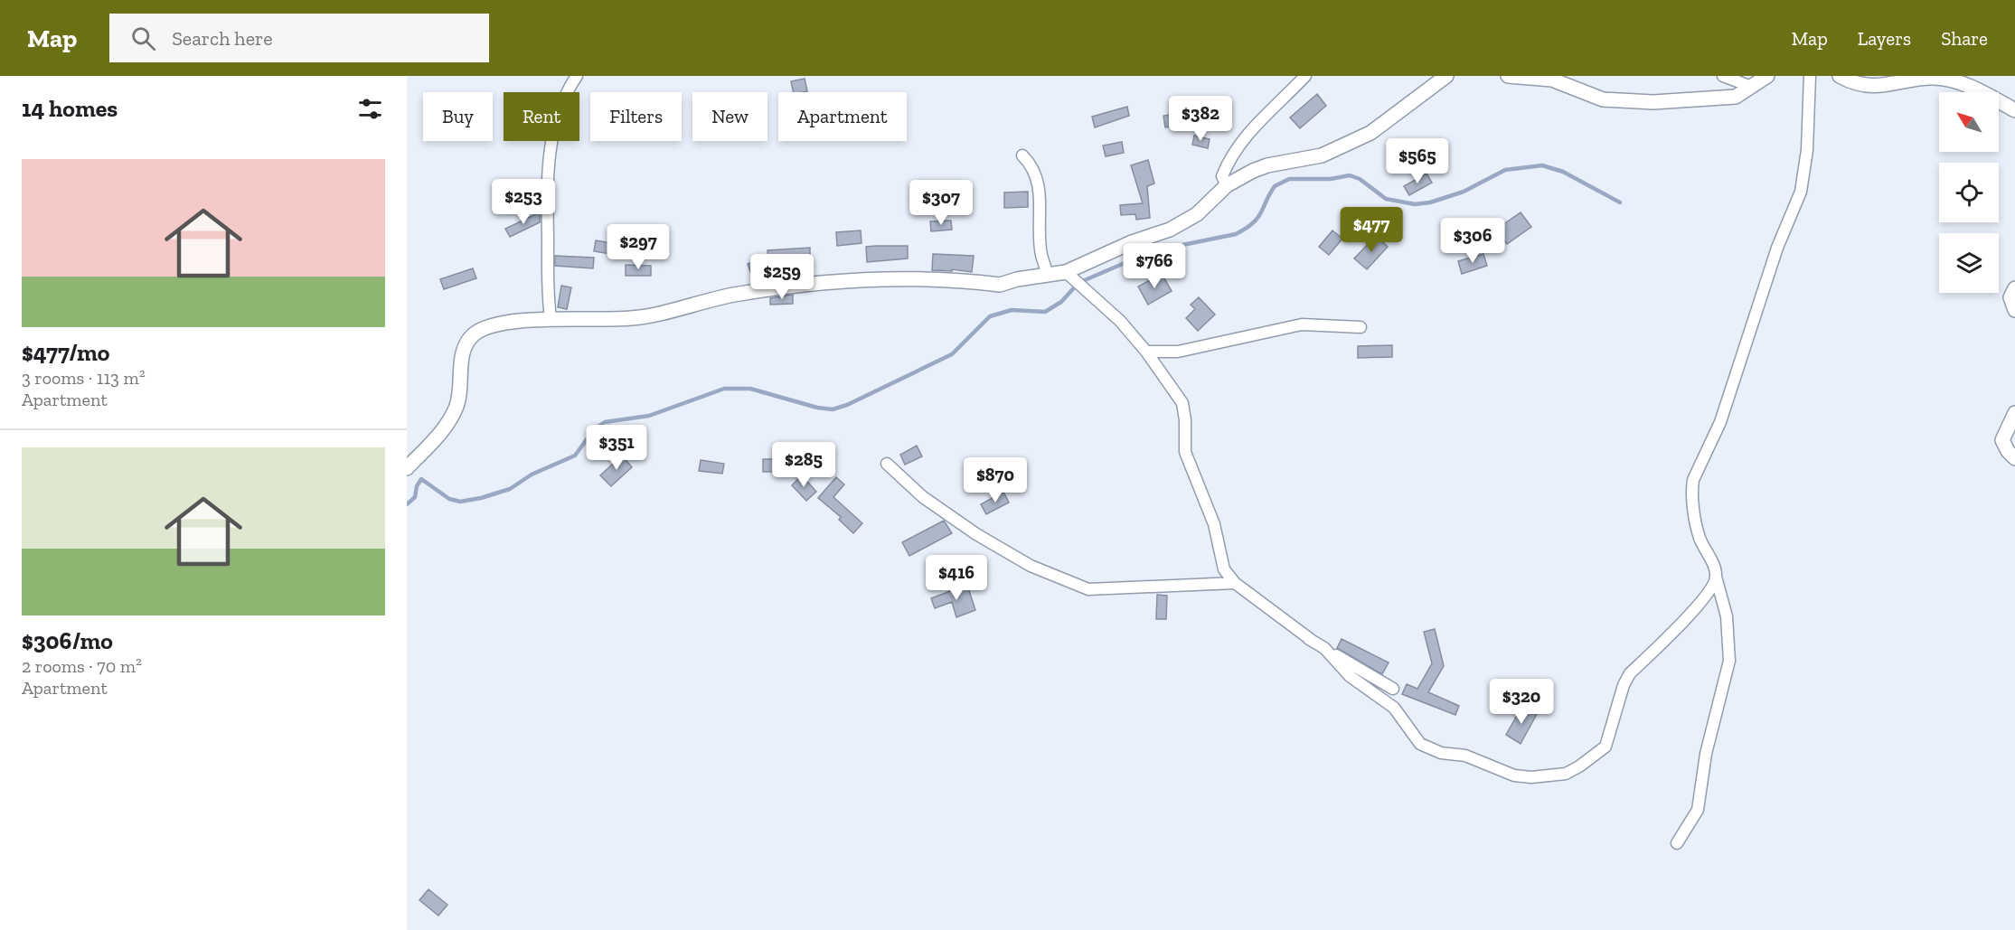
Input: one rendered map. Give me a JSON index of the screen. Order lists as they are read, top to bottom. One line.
{"north":"top left","page":{"header":"Map","search":"Search here","nav":["Map","Layers","Share"],"heading":"14 homes","chip":["Buy","Rent","Filters","New","Apartment"],"price":["$382","$565","$253","$307","$477","$306","$297","$766","$259","$351","$285","$870","$416","$320"],"list":[{"name":"$477/mo","note":"3 rooms · 113 m² · Apartment"},{"name":"$306/mo","note":"2 rooms · 70 m² · Apartment"}]}}
